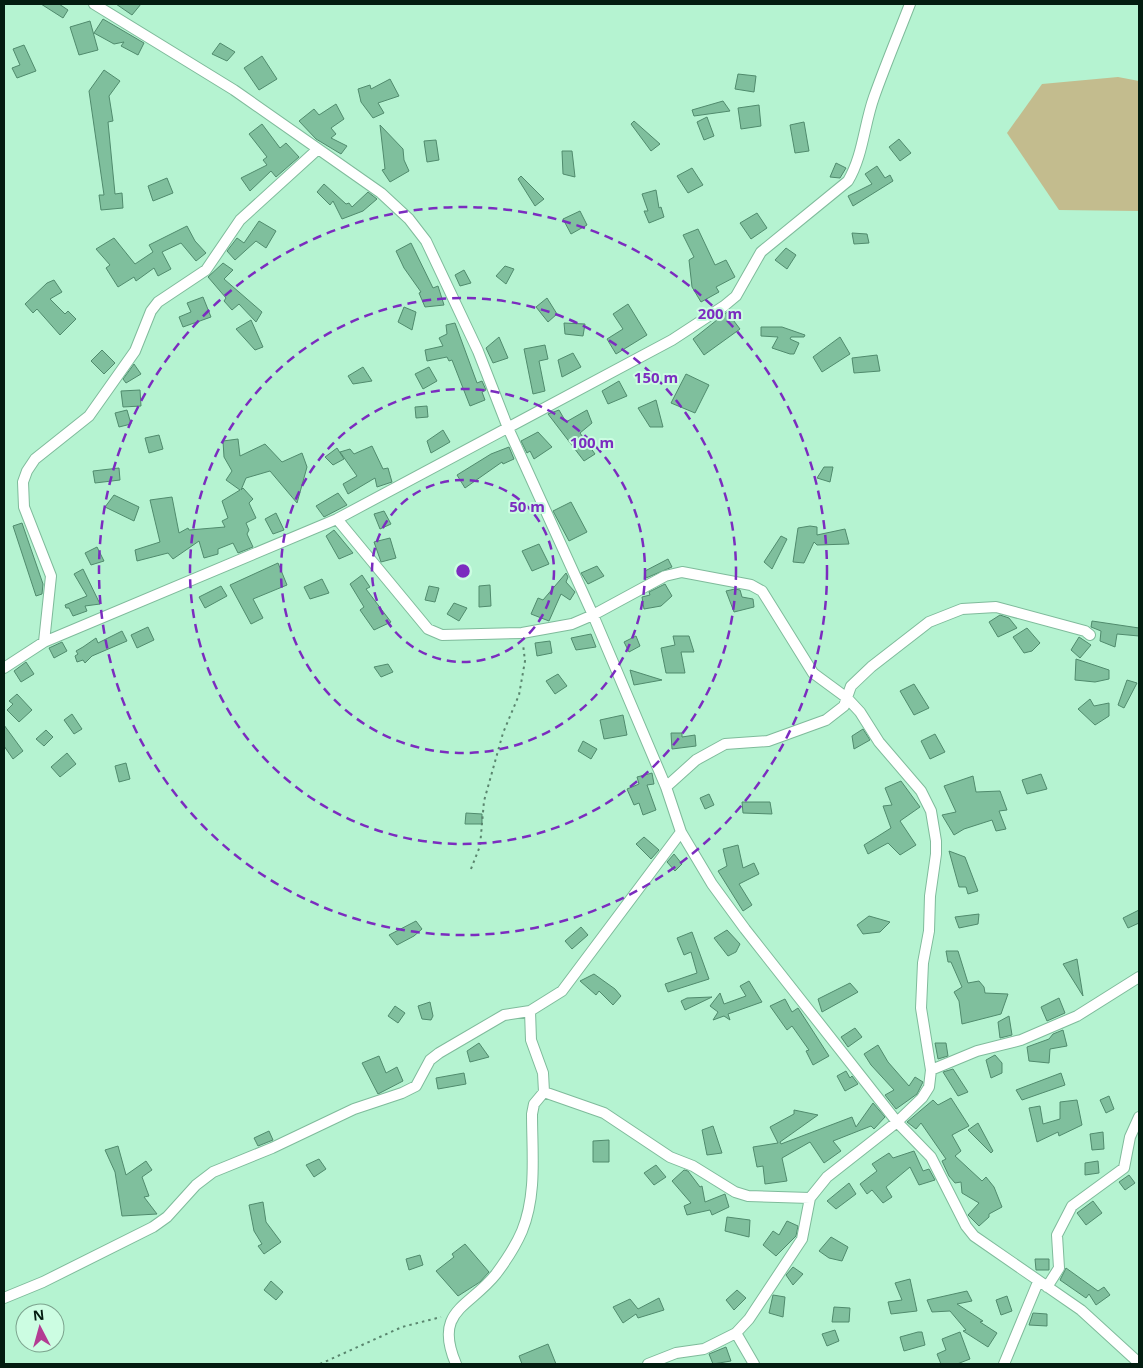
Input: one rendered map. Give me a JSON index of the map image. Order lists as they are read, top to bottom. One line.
{"north":"top","rings":["200 m","150 m","100 m","50 m"]}
